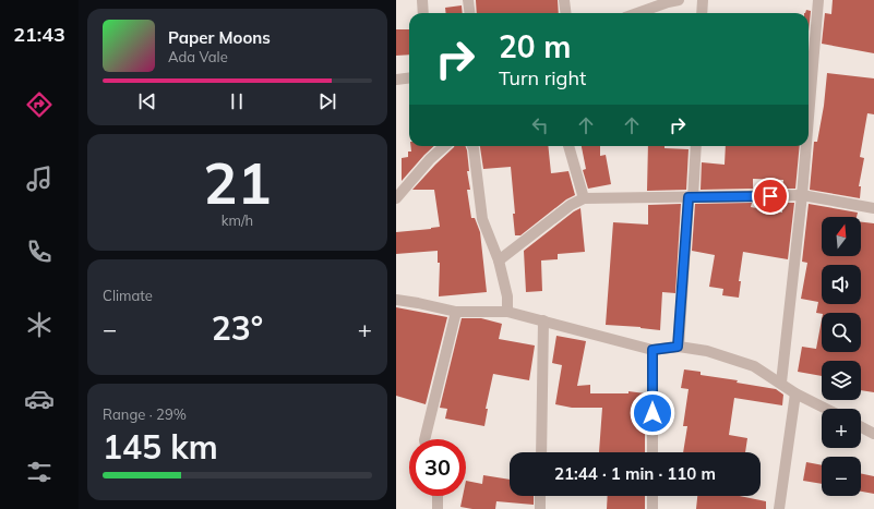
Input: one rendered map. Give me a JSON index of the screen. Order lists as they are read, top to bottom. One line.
{"north":"top","page":{"tabs":"21:43","turn":["20 m","Turn right"],"song":["Paper Moons","Ada Vale"],"tile":[["21","km/h"],"Climate",["Range · 29%","145 km"]],"map_buttons":["+","−"],"heat":["−","23°","+"],"limit":"30","trip":"21:44 · 1 min · 110 m"}}
